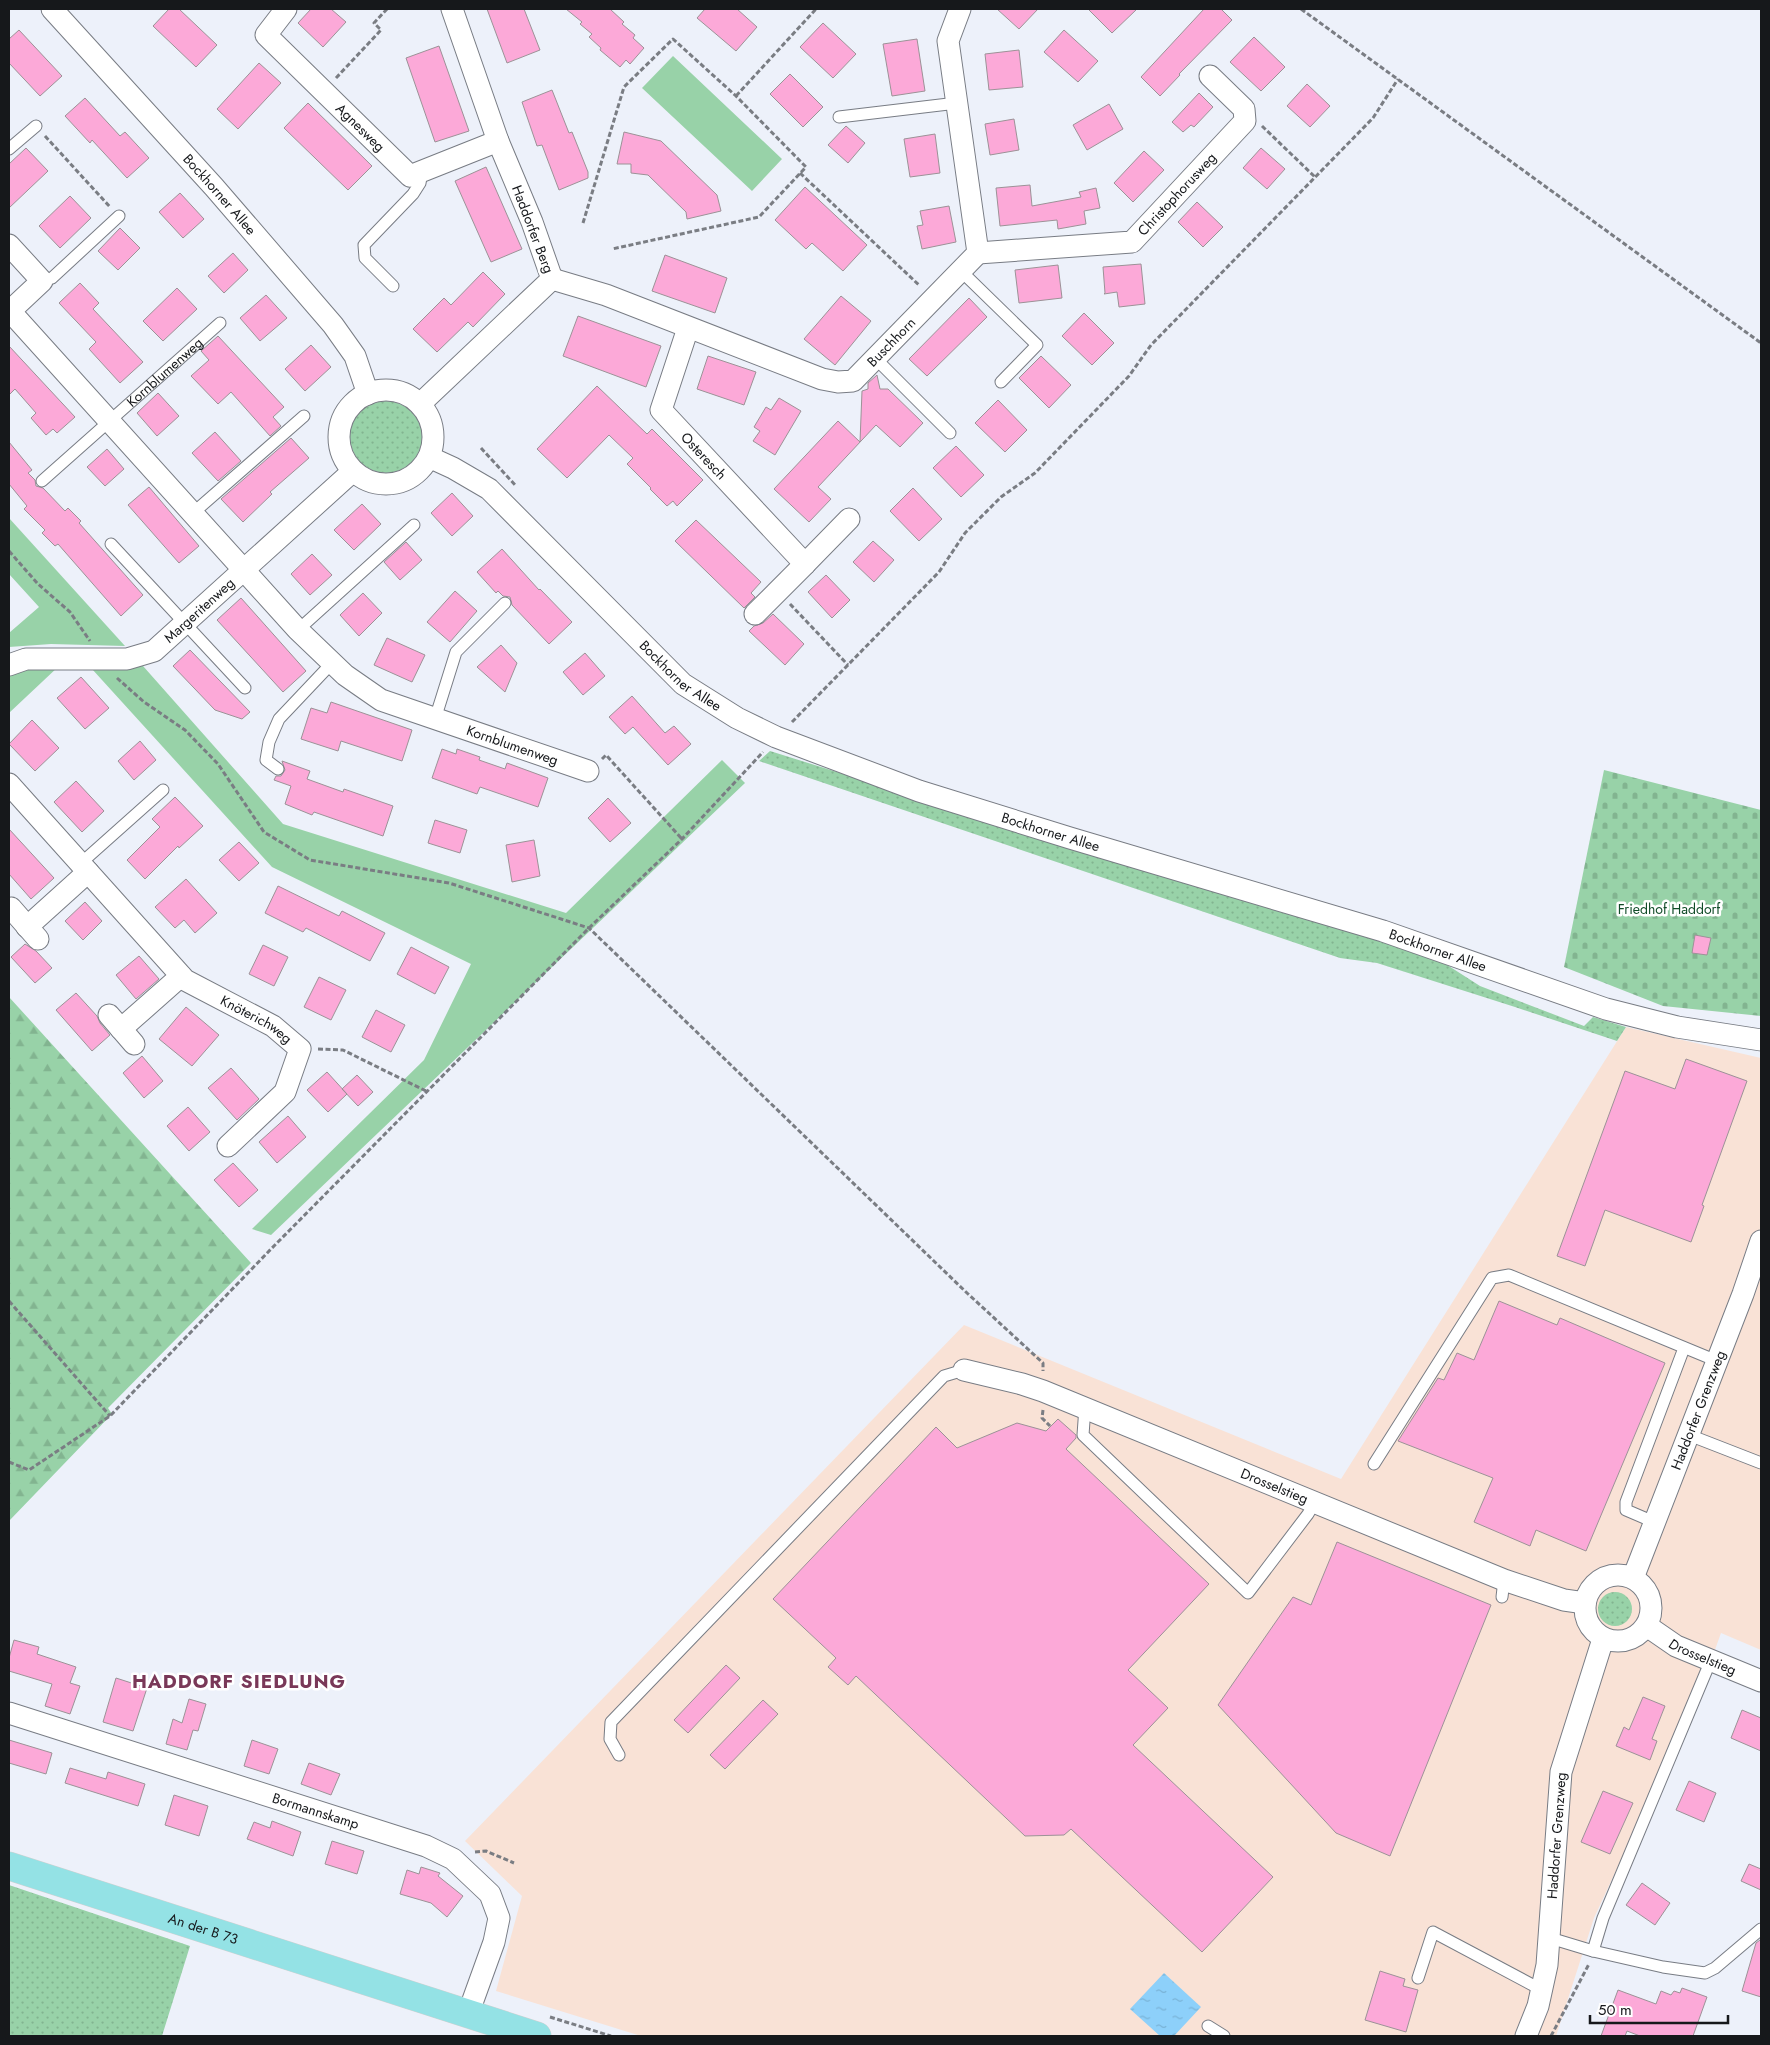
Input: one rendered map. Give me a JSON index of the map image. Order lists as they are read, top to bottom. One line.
{"streets":{"main road":["An der B 73"],"street":["Agnesweg","Christophorusweg","Bockhorner Allee","Haddorfer Berg","Buschhorn","Kornblumenweg","Osteresch","Margeritenweg","Knöterichweg","Haddorfer Grenzweg","Drosselstieg","Bormannskamp"]},"crossings":[["Christophorusweg","Buschhorn"],["Bockhorner Allee","Haddorfer Berg"],["Bockhorner Allee","Margeritenweg"],["Haddorfer Berg","Buschhorn"],["Haddorfer Berg","Margeritenweg"],["Buschhorn","Osteresch"],["Kornblumenweg","Margeritenweg"],["Haddorfer Grenzweg","Drosselstieg"],["Bormannskamp","An der B 73"]],"districts":["HADDORF SIEDLUNG"],"parks":["Friedhof Haddorf"],"scale_bar":"50 m"}
